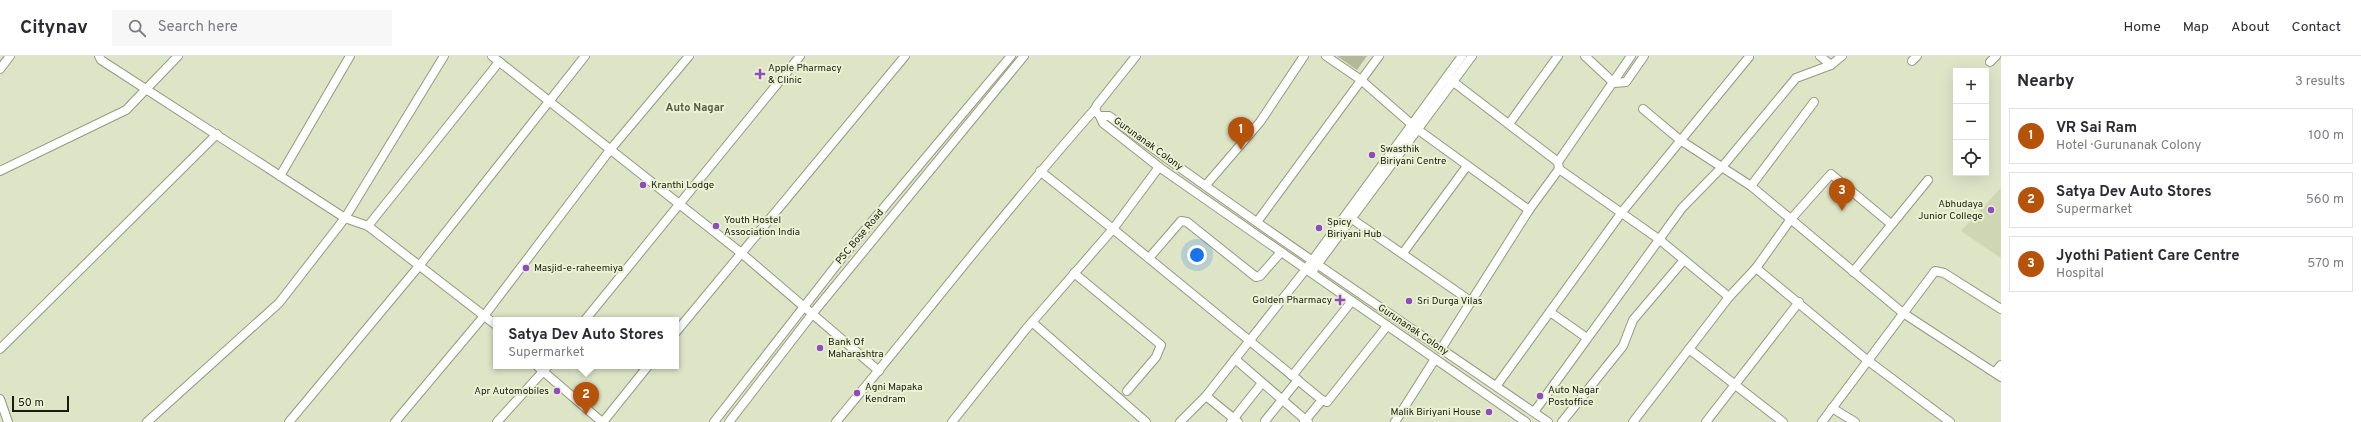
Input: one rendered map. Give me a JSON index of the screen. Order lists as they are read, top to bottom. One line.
{"streets":{"street":["Gurunanak Colony","PSC Bose Road"]},"districts":["Auto Nagar"],"places":{"health":["Apple Pharmacy & Clinic","Golden Pharmacy"],"other":["Swasthik Biriyani Centre","Kranthi Lodge","Abhudaya Junior College","Youth Hostel Association India","Spicy Biriyani Hub","Masjid-e-raheemiya","Sri Durga Vilas","Bank Of Maharashtra","Apr Automobiles","Agni Mapaka Kendram","Auto Nagar Postoffice","Malik Biriyani House"]},"scale_bar":"50 m","page":{"header":"Citynav","search":"Search here","nav":["Home","Map","About","Contact"],"heading":["Nearby","3 results"],"map_buttons":["+","−"],"list":[{"mark":"1","name":"VR Sai Ram","note":"Hotel · Gurunanak Colony","value":"100 m"},{"mark":"2","name":"Satya Dev Auto Stores","note":"Supermarket","value":"560 m"},{"mark":"3","name":"Jyothi Patient Care Centre","note":"Hospital","value":"570 m"}],"pins":["1","3","2"],"popup":["Satya Dev Auto Stores","Supermarket"],"scale":"50 m"}}
